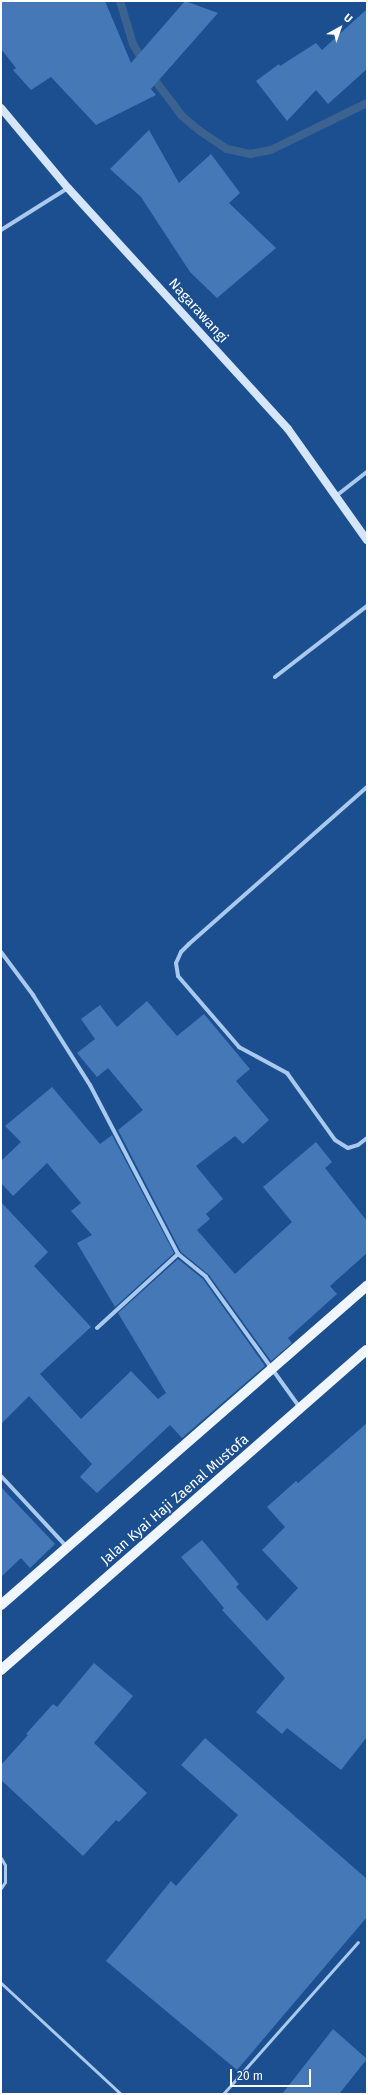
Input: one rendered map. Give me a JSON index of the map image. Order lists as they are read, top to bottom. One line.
{"streets":{"main road":["Nagarawangi","Jalan Kyai Haji Zaenal Mustofa"]},"scale_bar":"20 m","north":"top right"}
